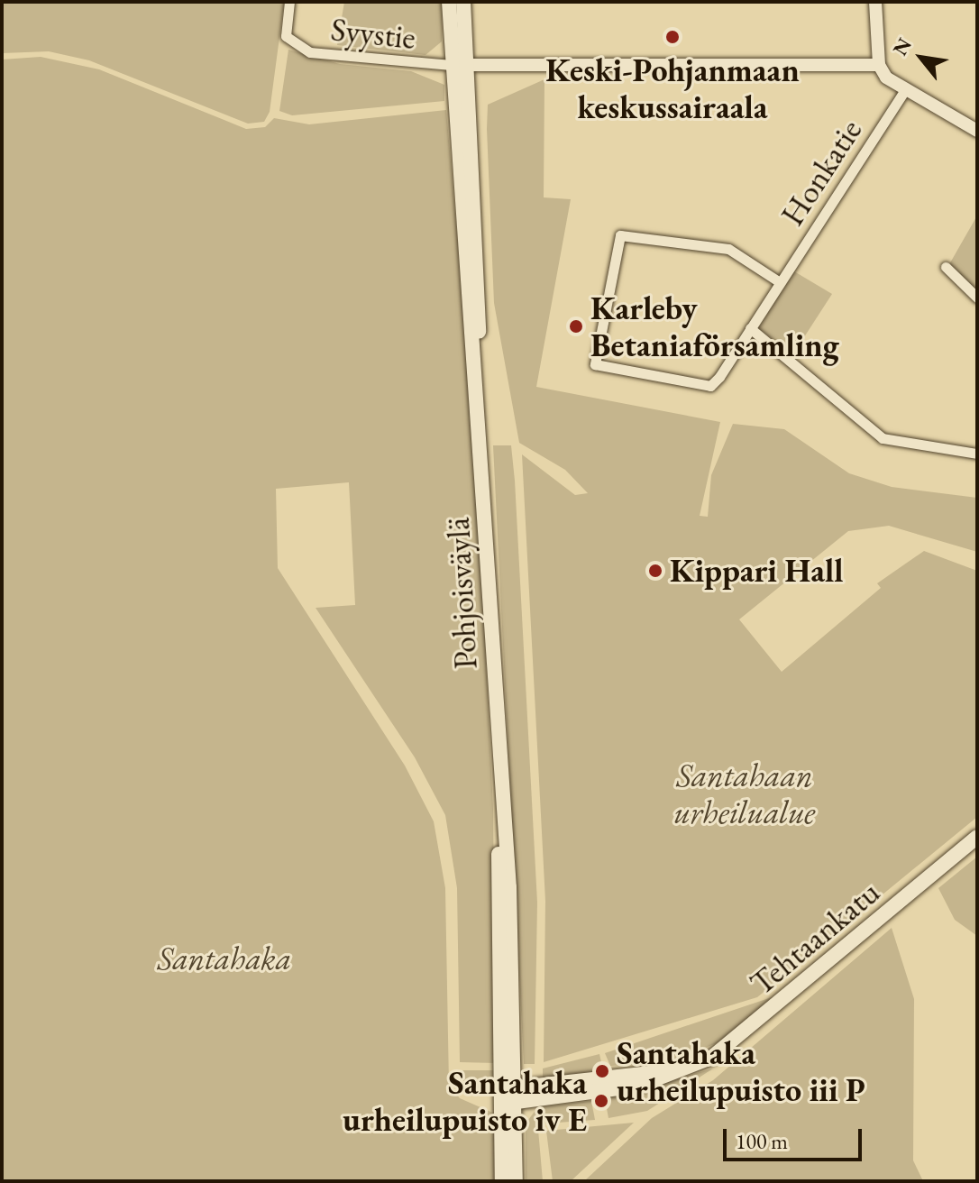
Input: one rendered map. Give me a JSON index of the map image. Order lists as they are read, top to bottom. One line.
{"streets":{"main road":["Pohjoisväylä","Tehtaankatu"],"street":["Syystie","Honkatie"]},"crossings":[["Syystie","Pohjoisväylä"],["Pohjoisväylä","Tehtaankatu"]],"parks":["Santahaan urheilualue","Santahaka"],"places":["Keski-Pohjanmaan keskussairaala","Karleby Betaniaförsamling","Kippari Hall","Santahaka urheilupuisto iii P","Santahaka urheilupuisto iv E"],"scale_bar":"100 m","north":"top left"}
